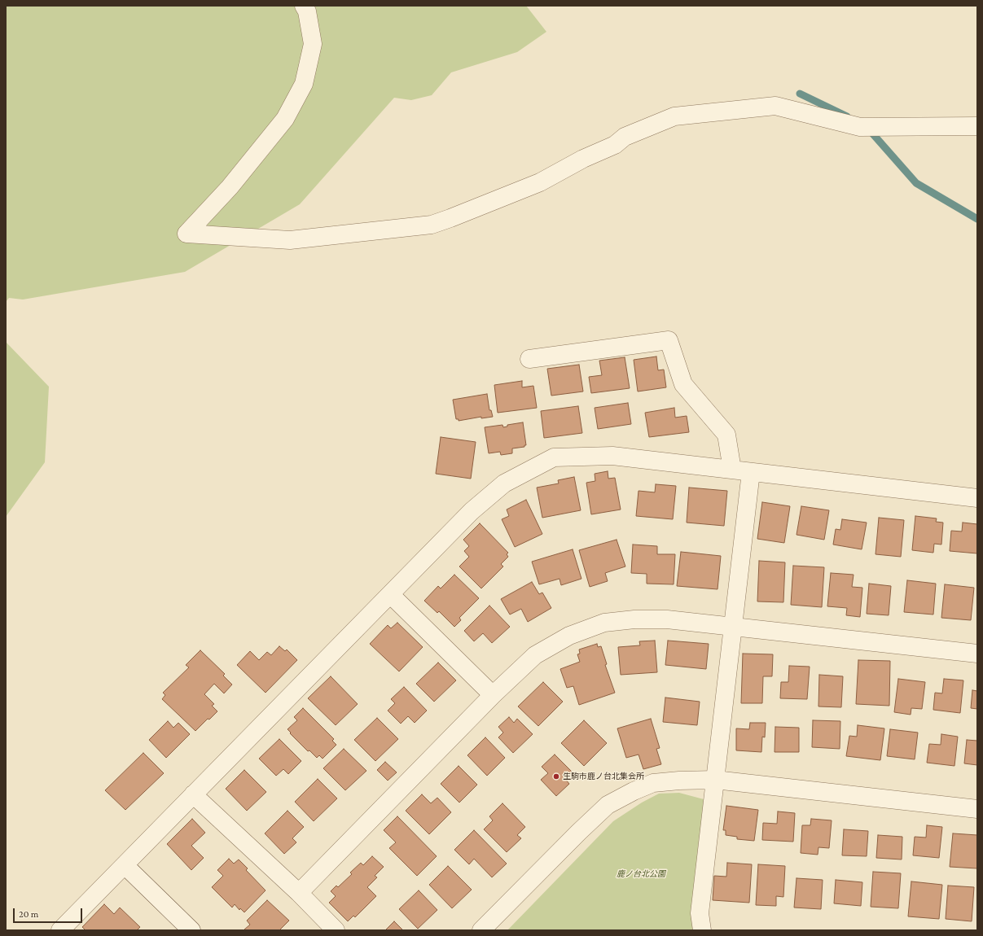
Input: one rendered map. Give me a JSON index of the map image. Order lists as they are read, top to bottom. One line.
{"parks":["鹿ノ台北公園"],"places":["生駒市鹿ノ台北集会所"],"scale_bar":"20 m"}
